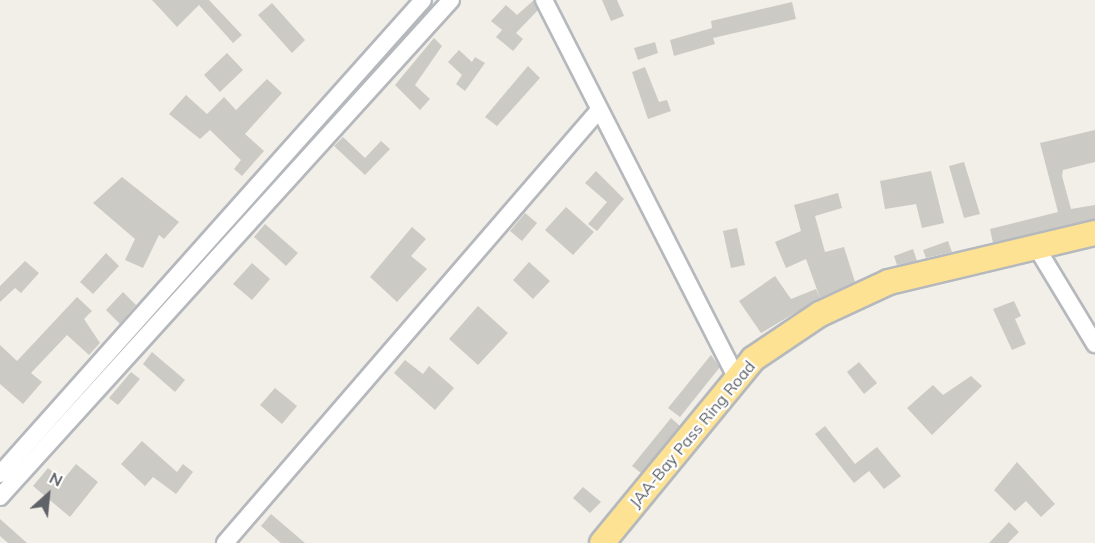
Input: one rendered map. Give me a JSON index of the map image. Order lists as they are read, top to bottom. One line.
{"streets":{"highway":["JAA-Bay Pass Ring Road"]},"north":"top right"}
